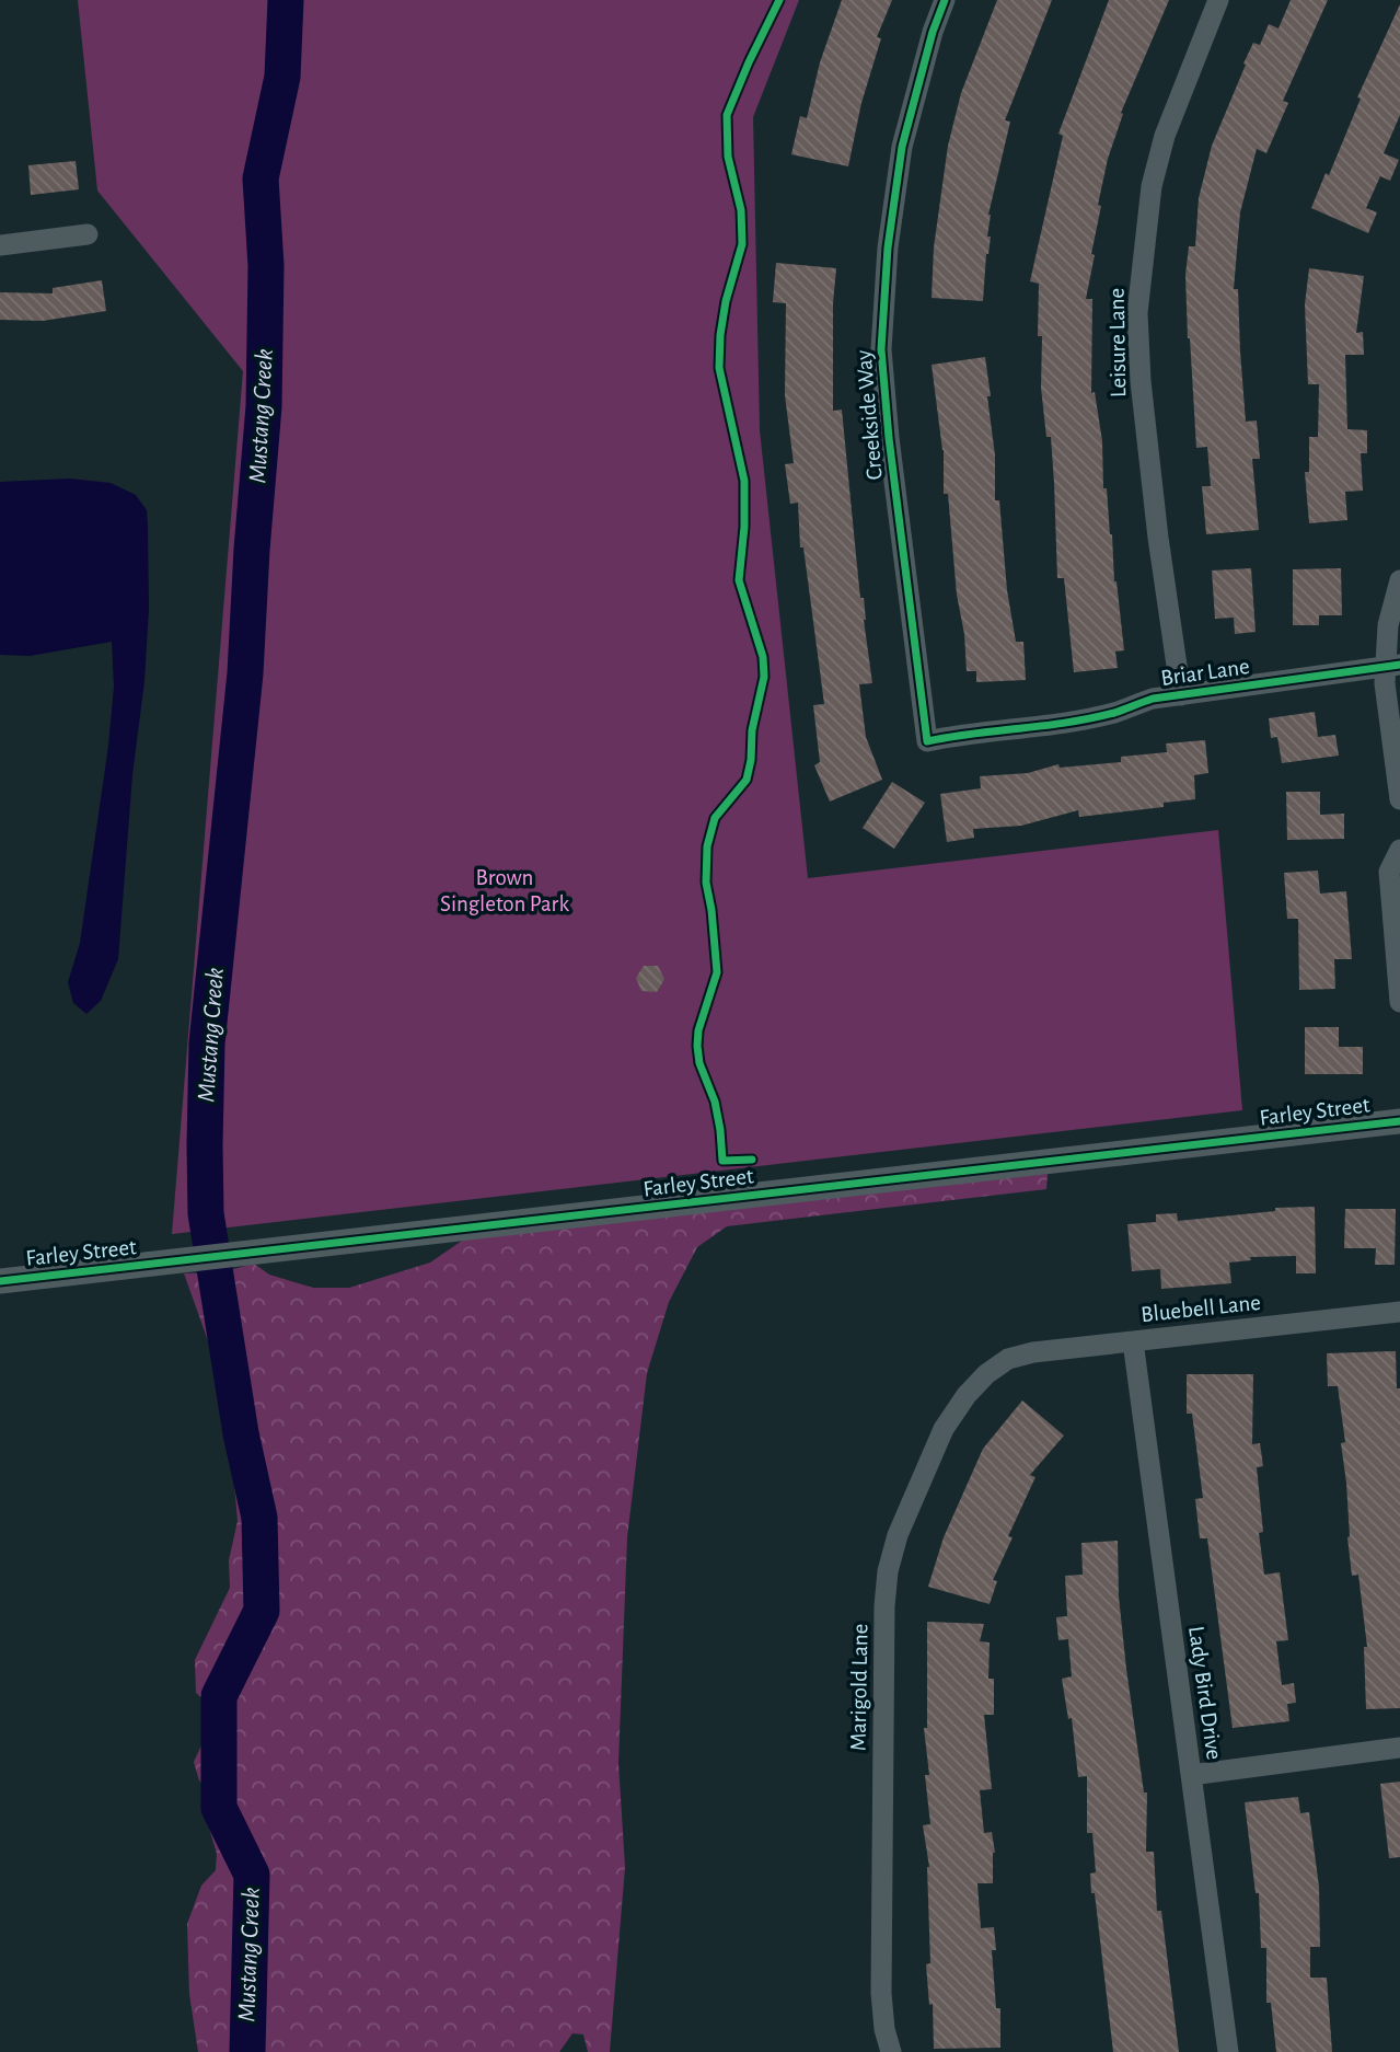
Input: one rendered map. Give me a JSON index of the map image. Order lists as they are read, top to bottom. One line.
{"streets":{"street":["Leisure Lane","Creekside Way","Briar Lane","Farley Street","Bluebell Lane","Marigold Lane","Lady Bird Drive"]},"crossings":[["Leisure Lane","Briar Lane"],["Creekside Way","Briar Lane"],["Bluebell Lane","Marigold Lane"],["Bluebell Lane","Lady Bird Drive"]],"water":["Mustang Creek"],"parks":["Brown Singleton Park"]}
